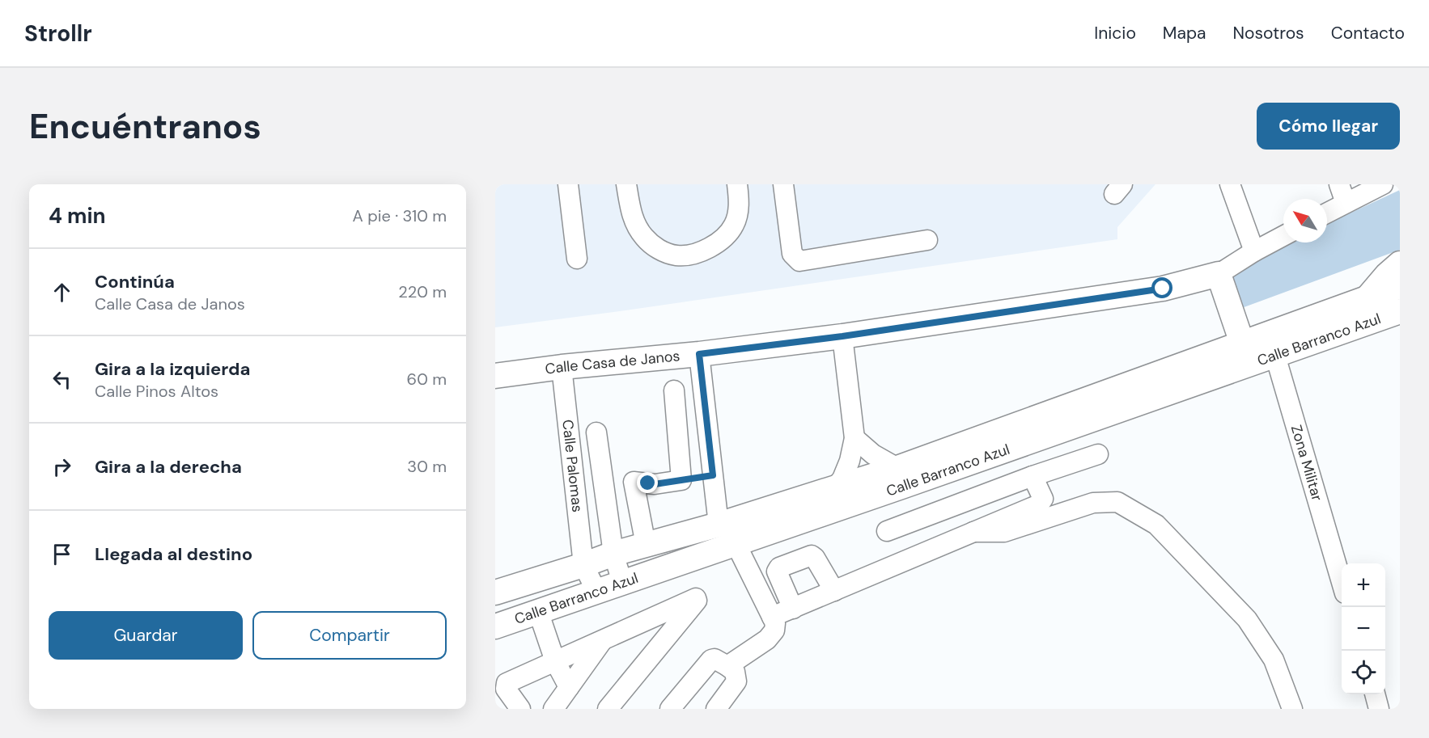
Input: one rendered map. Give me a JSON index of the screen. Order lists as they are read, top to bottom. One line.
{"streets":{"main road":["Calle Barranco Azul","Calle Casa de Janos"],"street":["Zona Militar","Calle Palomas"]},"crossings":[["Calle Barranco Azul","Zona Militar"],["Calle Barranco Azul","Calle Palomas"],["Calle Casa de Janos","Calle Palomas"]],"north":"top left","page":{"header":"Strollr","nav":["Inicio","Mapa","Nosotros","Contacto"],"buttons":["Cómo llegar",["Guardar","Compartir"]],"title":"Encuéntranos","heading":["4 min","A pie · 310 m"],"list":[["Continúa","Calle Casa de Janos","220 m"],["Gira a la izquierda","Calle Pinos Altos","60 m"],["Gira a la derecha","30 m"],"Llegada al destino"],"map_buttons":["+","−"]}}
